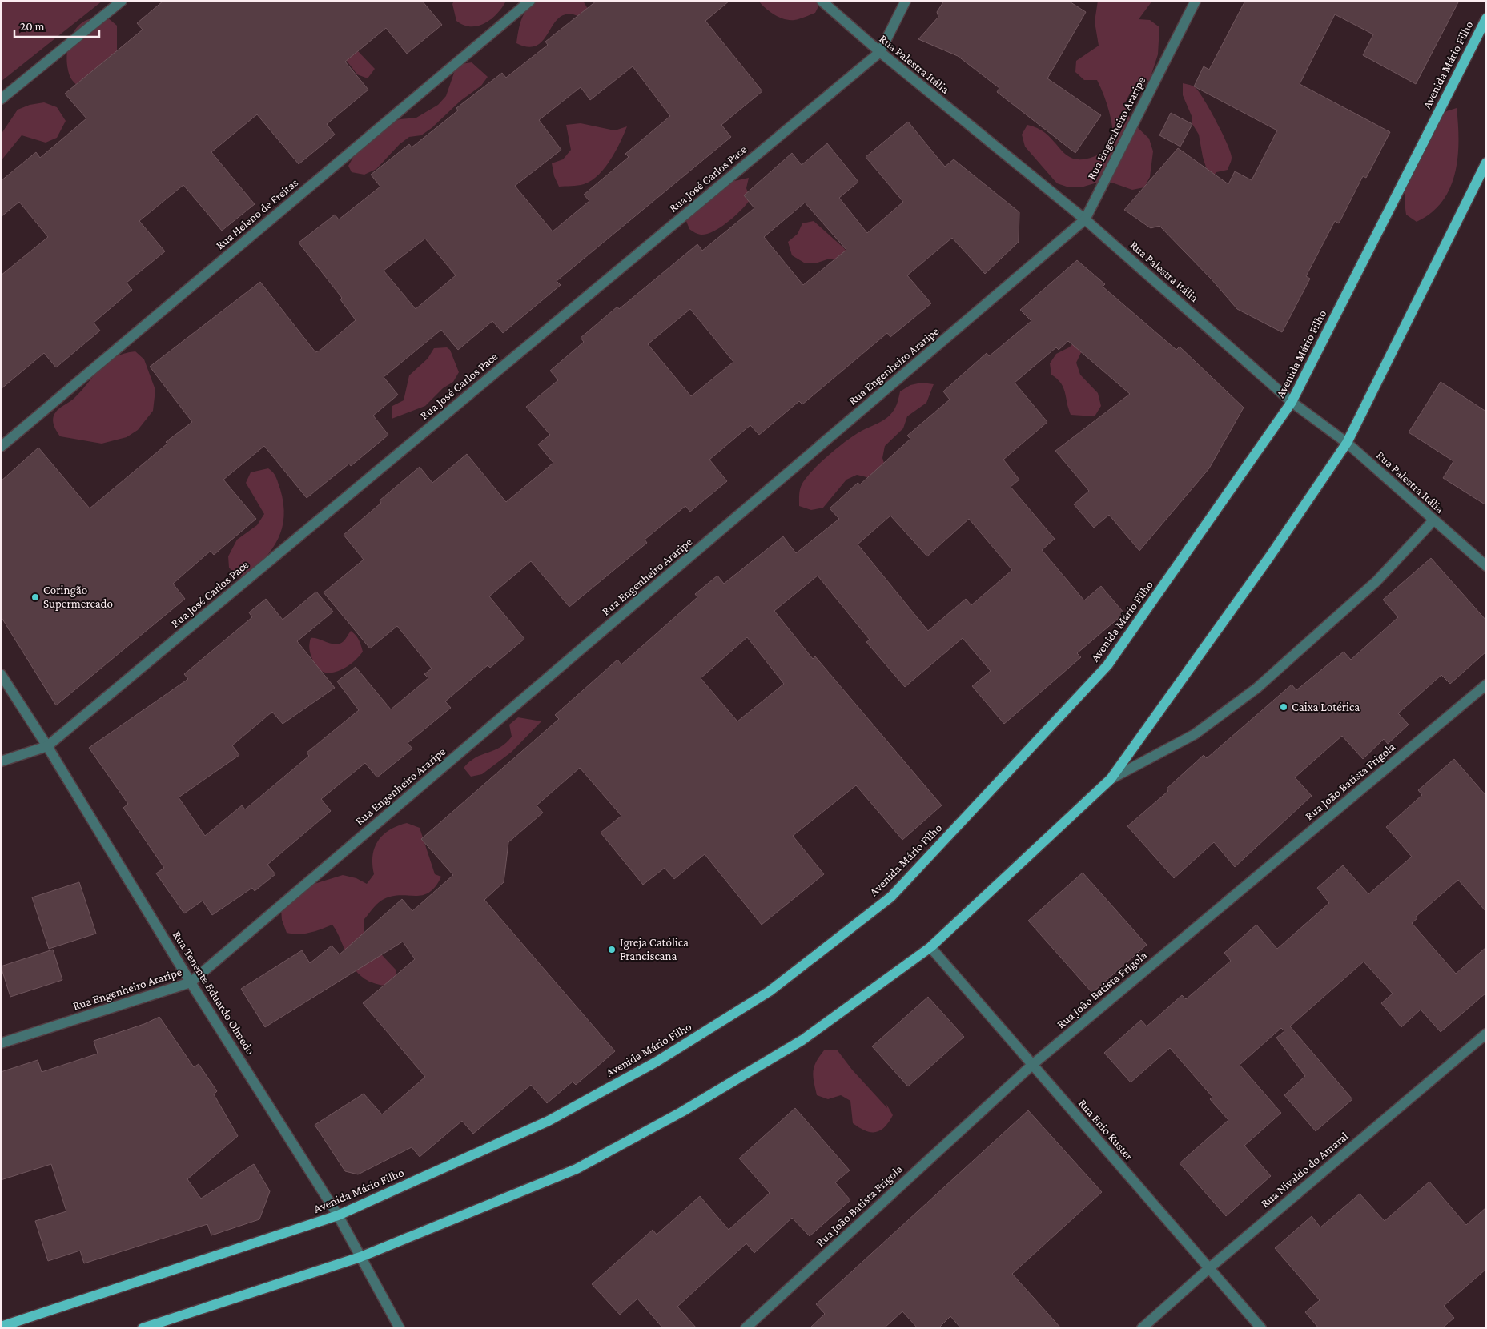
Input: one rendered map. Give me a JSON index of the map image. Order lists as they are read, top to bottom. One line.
{"streets":{"main road":["Avenida Mário Filho"],"street":["Rua Palestra Itália","Rua Engenheiro Araripe","Rua José Carlos Pace","Rua Heleno de Freitas","Rua João Batista Frigola","Rua Tenente Eduardo Olmedo","Rua Enio Kuster","Rua Nivaldo do Amaral"]},"crossings":[["Rua Palestra Itália","Avenida Mário Filho"],["Rua Palestra Itália","Rua Engenheiro Araripe"],["Rua Palestra Itália","Rua José Carlos Pace"],["Avenida Mário Filho","Rua Tenente Eduardo Olmedo"],["Rua Engenheiro Araripe","Rua Tenente Eduardo Olmedo"],["Rua José Carlos Pace","Rua Tenente Eduardo Olmedo"],["Rua João Batista Frigola","Rua Enio Kuster"],["Rua Enio Kuster","Rua Nivaldo do Amaral"]],"places":["Coringão Supermercado","Caixa Lotérica","Igreja Católica Franciscana"],"scale_bar":"20 m"}
